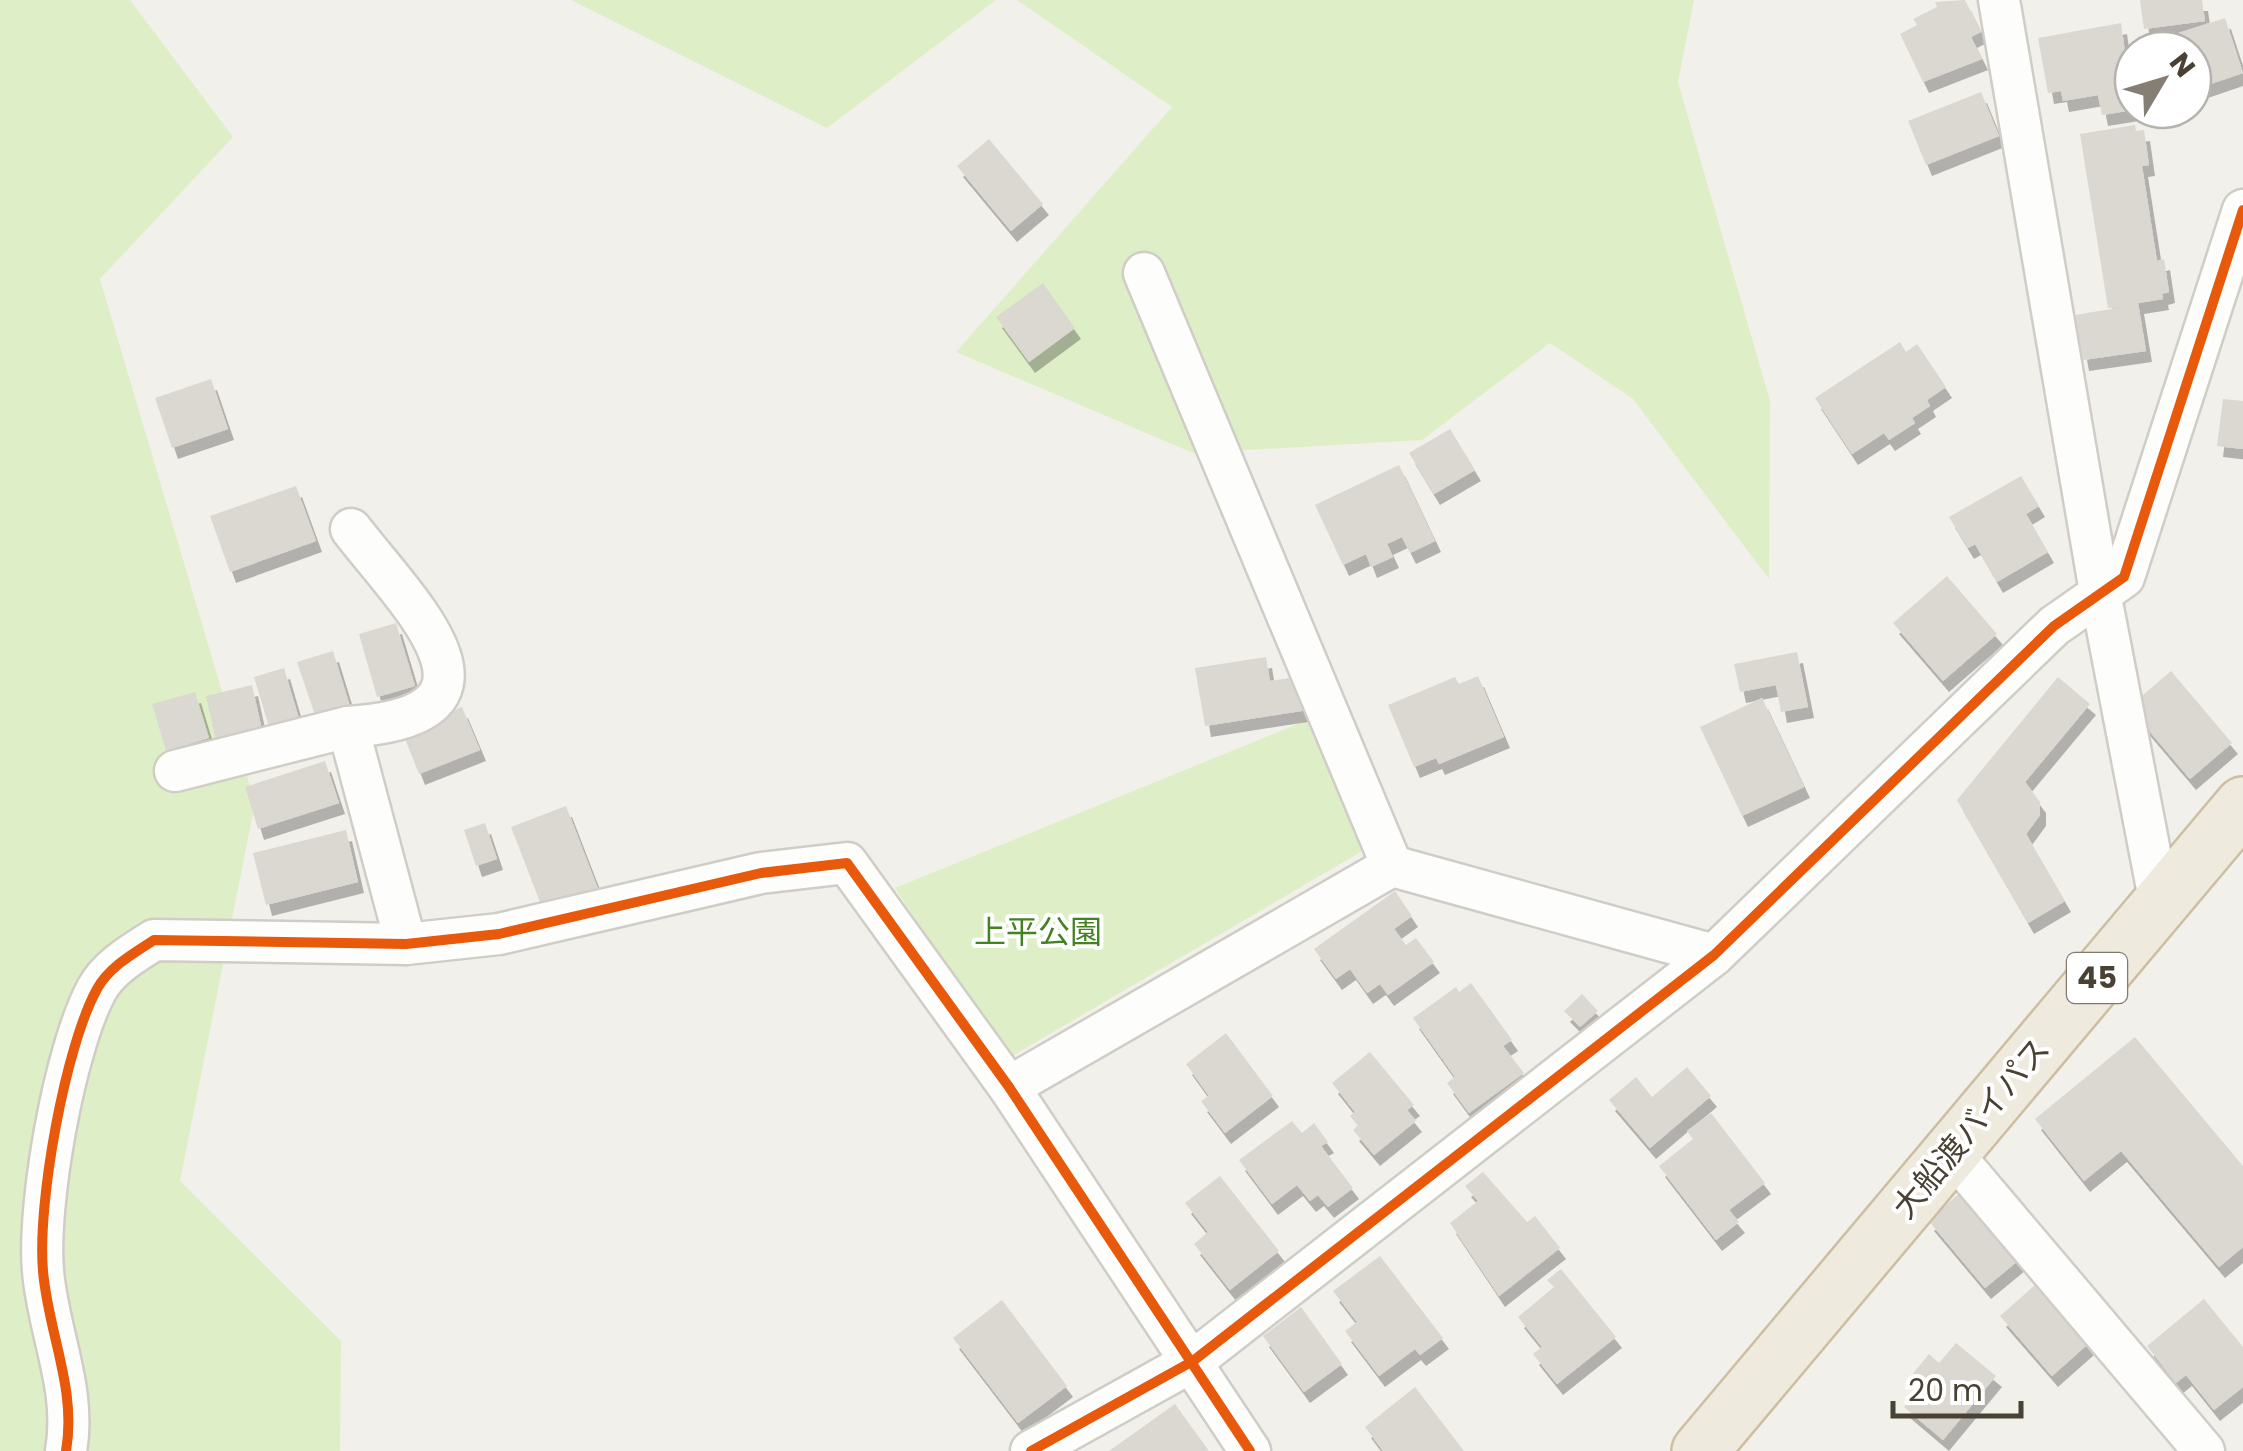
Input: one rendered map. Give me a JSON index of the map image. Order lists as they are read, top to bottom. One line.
{"streets":{"highway":["45","大船渡バイパス"]},"parks":["上平公園"],"scale_bar":"20 m","north":"top right"}
